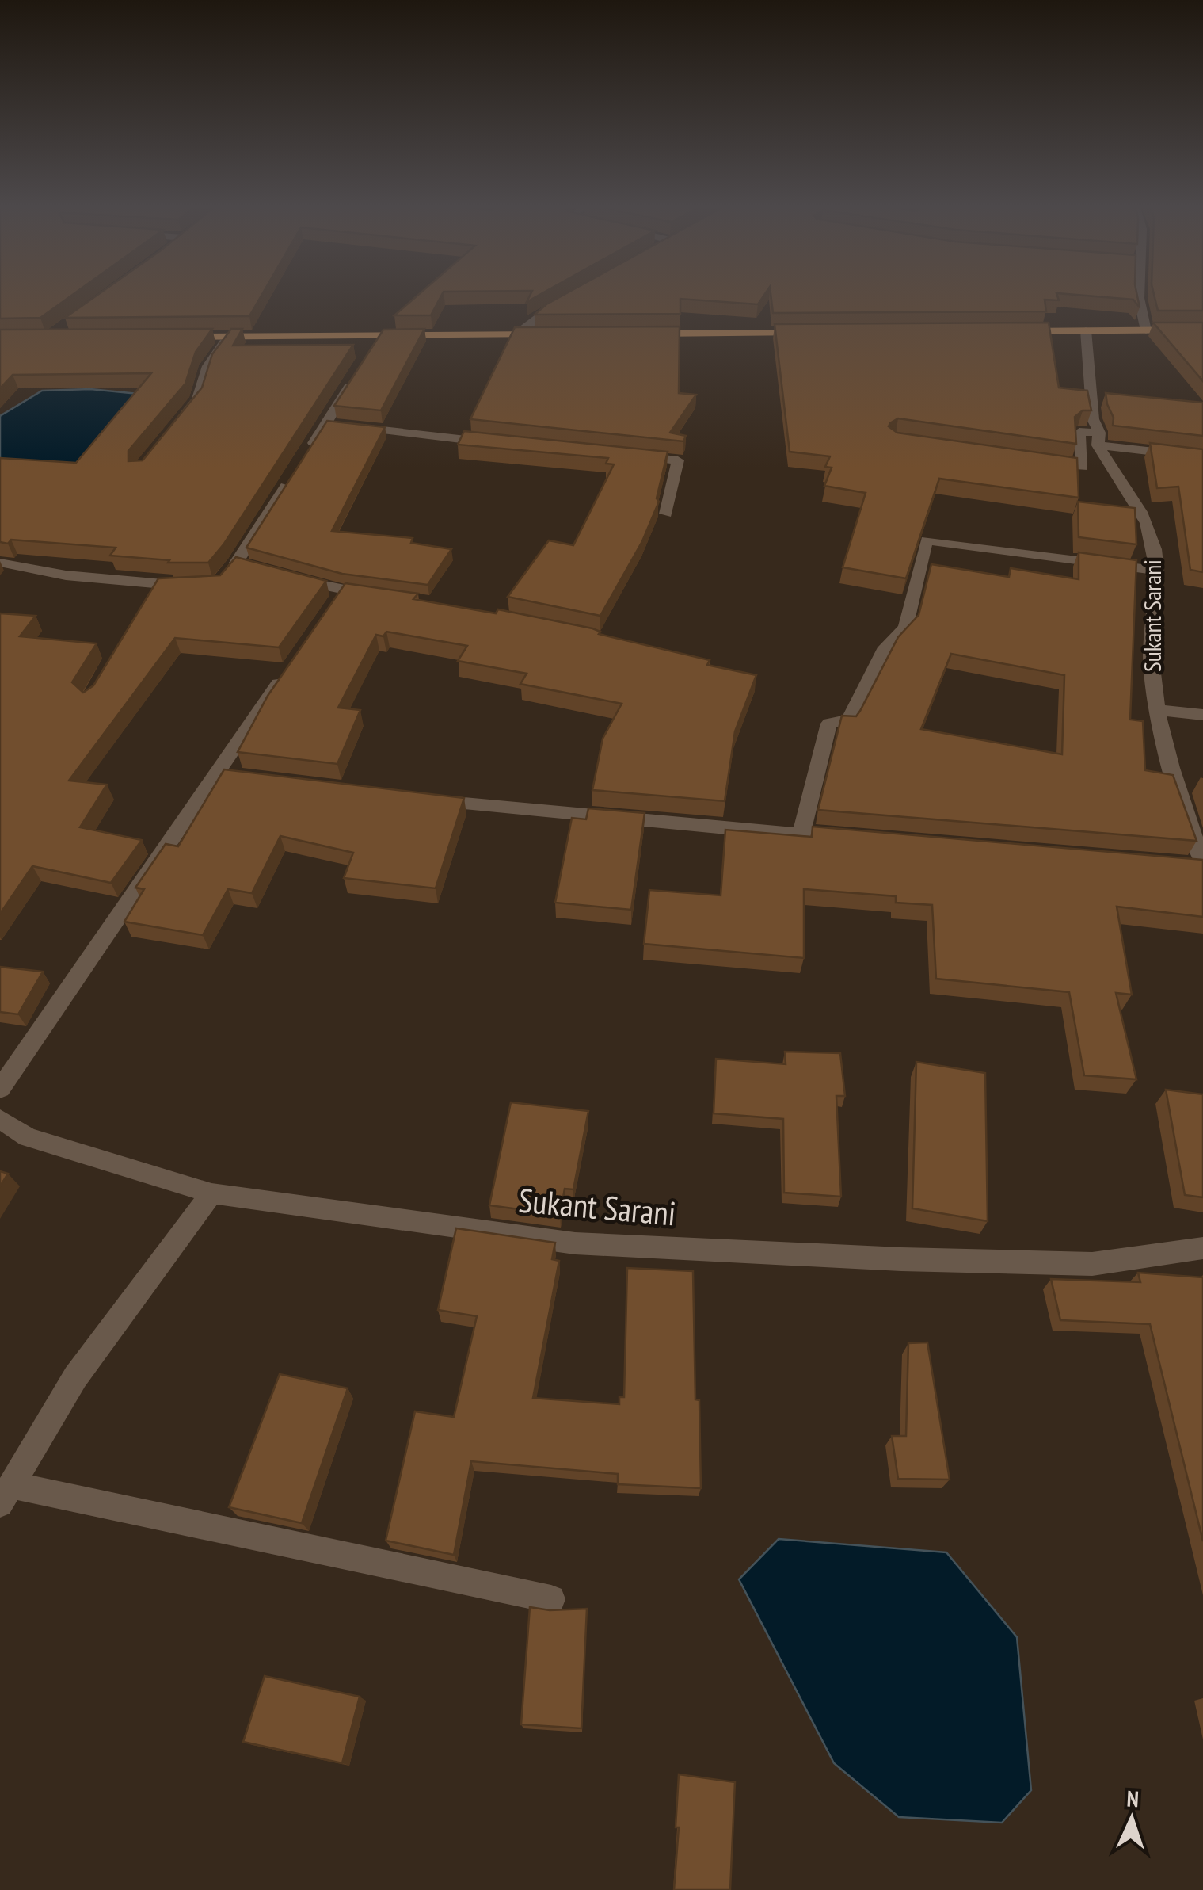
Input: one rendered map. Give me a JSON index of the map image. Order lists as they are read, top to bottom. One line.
{"streets":{"street":["Sukant Sarani"]},"north":"top"}
